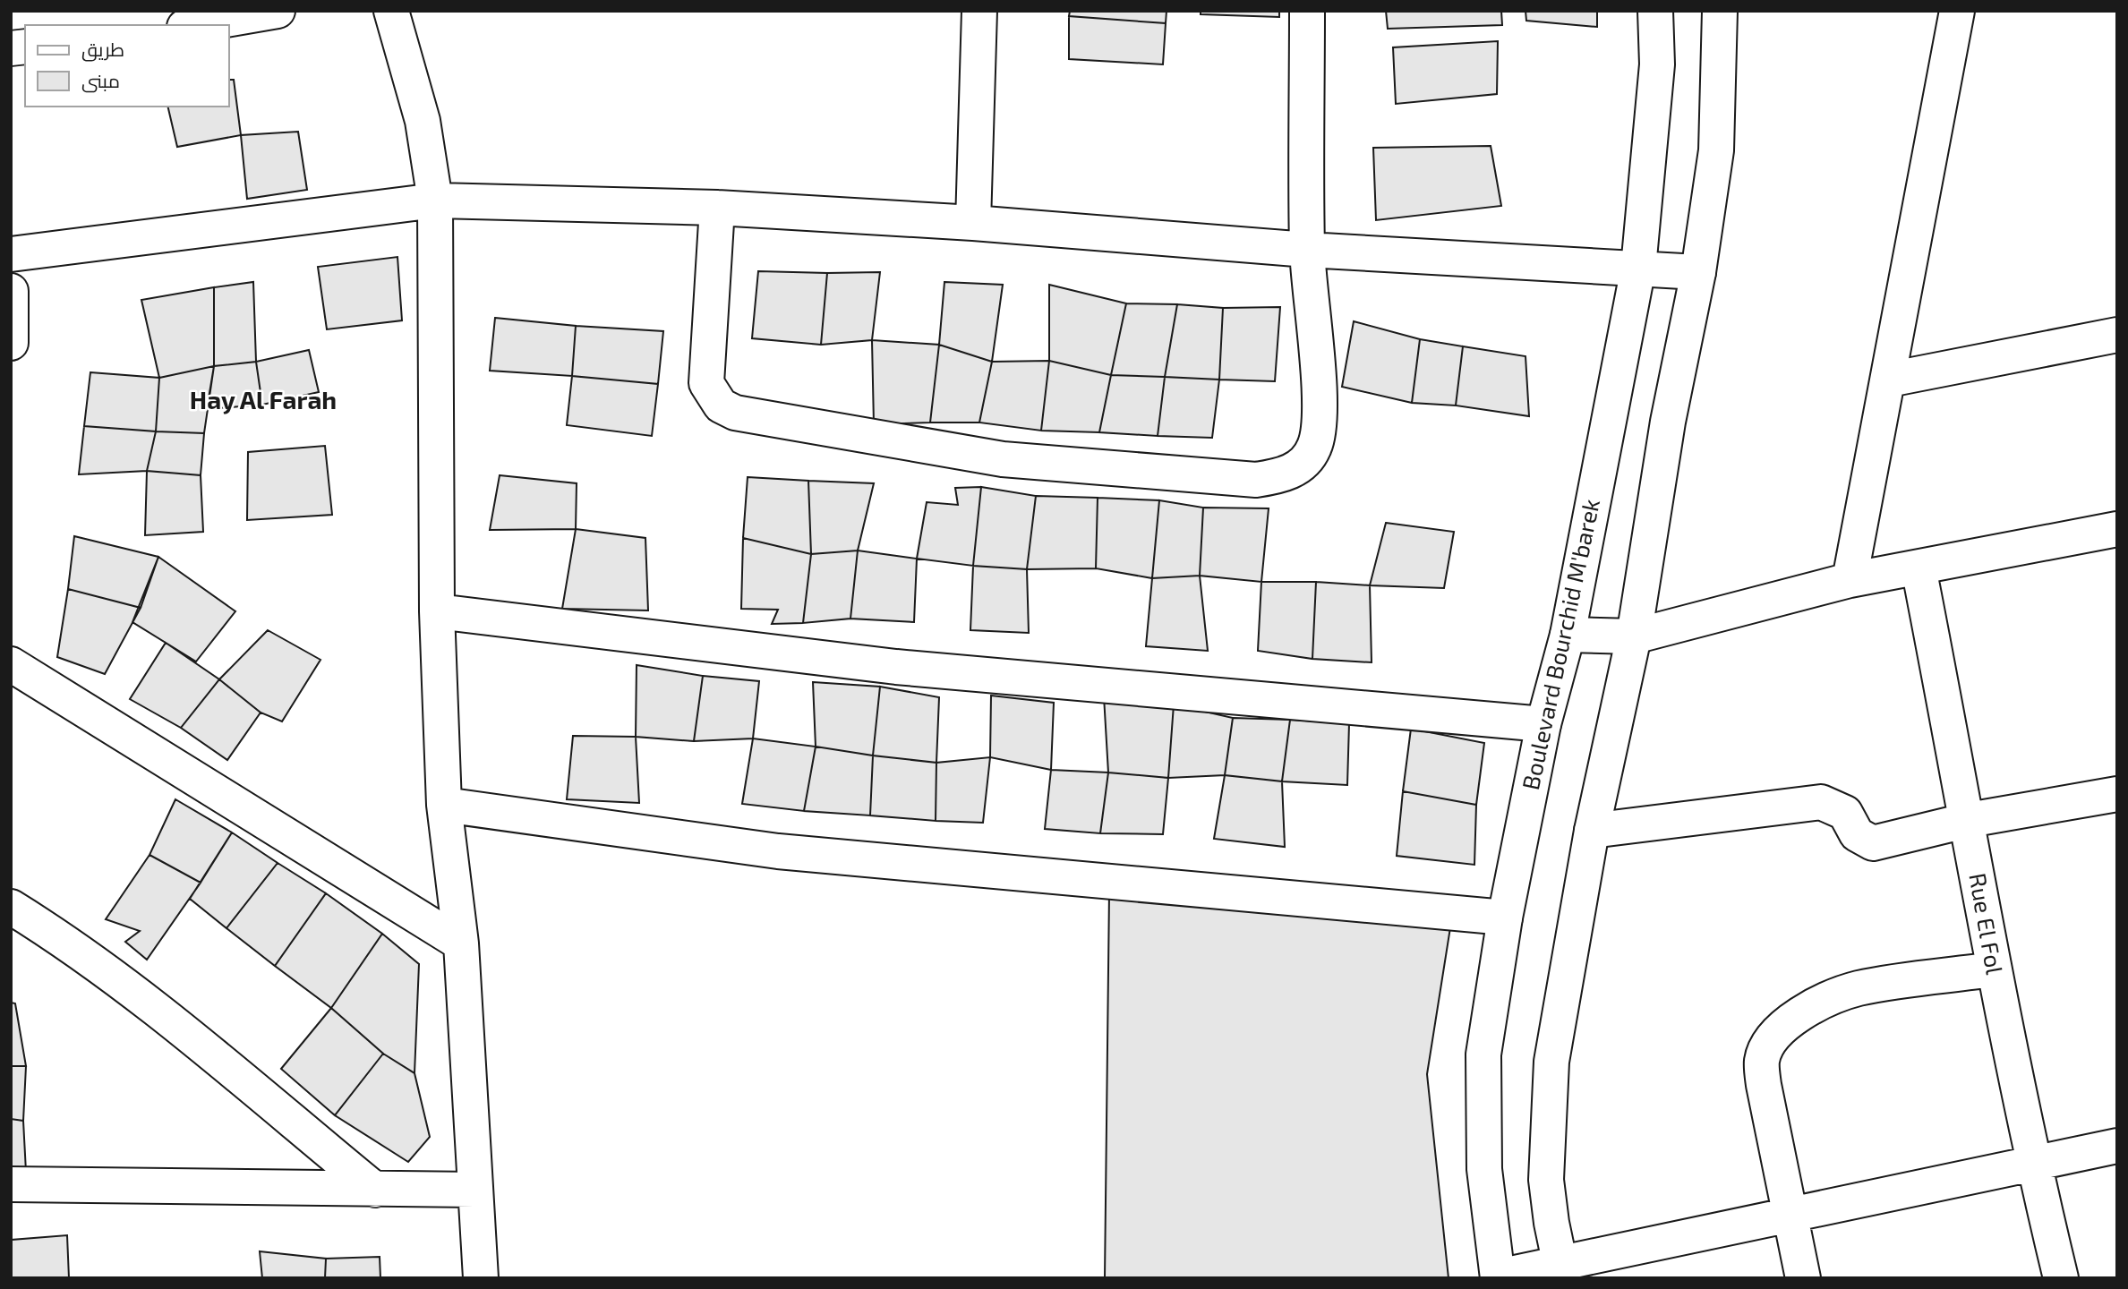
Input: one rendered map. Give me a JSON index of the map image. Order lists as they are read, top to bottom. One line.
{"streets":{"street":["Boulevard Bourchid M'barek","Rue El Fol"]},"districts":["Hay Al Farah"],"legend":["طريق","مبنى"]}
